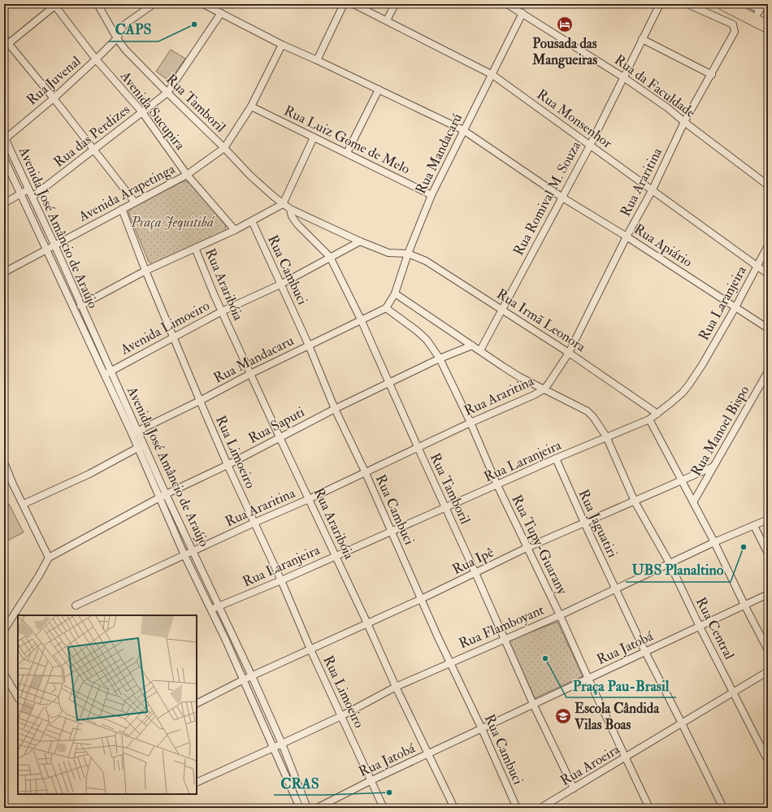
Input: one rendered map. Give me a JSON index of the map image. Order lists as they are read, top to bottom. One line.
{"streets":{"street":["Rua Juvenal","Rua da Faculdade","Rua Tamboril","Avenida Sucupira","Rua Monsenhor","Rua das Perdizes","Rua Luiz Gome de Melo","Rua Mandacarú","Rua Araritina","Avenida Arapetinga","Rua Romival M. Souza","Avenida José Amâncio de Araújo","Rua Apiário","Rua Cambuci","Rua Araribóia","Rua Laranjeira","Rua Irmã Leonora","Avenida Limoeiro","Rua Mandacaru","Rua Saputi","Rua Manoel Bispo","Rua Limoeiro","Rua Jaguatiri","Rua Tupy-Guarany","Rua Ipê","Rua Flamboyant","Rua Central","Rua Jatobá","Rua Aroeira"]},"crossings":[["Rua Juvenal","Rua Tamboril"],["Rua Juvenal","Avenida Sucupira"],["Rua Juvenal","Avenida José Amâncio de Araújo"],["Rua da Faculdade","Rua Mandacarú"],["Rua da Faculdade","Rua Araritina"],["Rua da Faculdade","Rua Romival M. Souza"],["Rua Tamboril","Rua das Perdizes"],["Rua Tamboril","Rua Mandacarú"],["Rua Tamboril","Rua Araritina"],["Rua Tamboril","Avenida Arapetinga"],["Rua Tamboril","Rua Laranjeira"],["Rua Tamboril","Rua Irmã Leonora"],["Rua Tamboril","Avenida Limoeiro"],["Rua Tamboril","Rua Mandacaru"],["Rua Tamboril","Rua Saputi"],["Rua Tamboril","Rua Ipê"],["Rua Tamboril","Rua Flamboyant"],["Rua Tamboril","Rua Jatobá"],["Rua Tamboril","Rua Aroeira"],["Avenida Sucupira","Rua das Perdizes"],["Avenida Sucupira","Avenida Arapetinga"],["Rua Monsenhor","Rua Mandacarú"],["Rua Monsenhor","Rua Araritina"],["Rua Monsenhor","Rua Romival M. Souza"],["Rua Monsenhor","Rua Laranjeira"],["Rua das Perdizes","Avenida José Amâncio de Araújo"],["Rua das Perdizes","Rua Apiário"],["Rua Luiz Gome de Melo","Rua Mandacarú"],["Rua Mandacarú","Rua Apiário"],["Rua Mandacarú","Rua Irmã Leonora"],["Rua Mandacarú","Rua Mandacaru"],["Rua Mandacarú","Rua Tupy-Guarany"],["Rua Mandacarú","Rua Central"],["Rua Araritina","Avenida José Amâncio de Araújo"],["Rua Araritina","Rua Apiário"],["Rua Araritina","Rua Cambuci"],["Rua Araritina","Rua Araribóia"],["Rua Araritina","Rua Irmã Leonora"],["Rua Araritina","Rua Limoeiro"],["Rua Araritina","Rua Tupy-Guarany"],["Rua Araritina","Rua Central"],["Avenida Arapetinga","Avenida José Amâncio de Araújo"],["Avenida Arapetinga","Rua Limoeiro"],["Rua Romival M. Souza","Rua Apiário"],["Rua Romival M. Souza","Rua Irmã Leonora"],["Rua Romival M. Souza","Rua Central"],["Avenida José Amâncio de Araújo","Rua Laranjeira"],["Avenida José Amâncio de Araújo","Avenida Limoeiro"],["Avenida José Amâncio de Araújo","Rua Mandacaru"],["Avenida José Amâncio de Araújo","Rua Saputi"],["Avenida José Amâncio de Araújo","Rua Ipê"],["Avenida José Amâncio de Araújo","Rua Flamboyant"],["Rua Apiário","Rua Laranjeira"],["Rua Cambuci","Rua Laranjeira"],["Rua Cambuci","Avenida Limoeiro"],["Rua Cambuci","Rua Mandacaru"],["Rua Cambuci","Rua Saputi"],["Rua Cambuci","Rua Ipê"],["Rua Cambuci","Rua Flamboyant"],["Rua Cambuci","Rua Jatobá"],["Rua Araribóia","Rua Laranjeira"],["Rua Araribóia","Avenida Limoeiro"],["Rua Araribóia","Rua Mandacaru"],["Rua Araribóia","Rua Saputi"],["Rua Araribóia","Rua Ipê"],["Rua Araribóia","Rua Flamboyant"],["Rua Araribóia","Rua Jatobá"],["Rua Laranjeira","Rua Irmã Leonora"],["Rua Laranjeira","Rua Limoeiro"],["Rua Laranjeira","Rua Jaguatiri"],["Rua Laranjeira","Rua Tupy-Guarany"],["Rua Laranjeira","Rua Central"],["Avenida Limoeiro","Rua Limoeiro"],["Rua Mandacaru","Rua Limoeiro"],["Rua Mandacaru","Rua Tupy-Guarany"],["Rua Saputi","Rua Limoeiro"],["Rua Saputi","Rua Tupy-Guarany"],["Rua Saputi","Rua Central"],["Rua Manoel Bispo","Rua Ipê"],["Rua Limoeiro","Rua Ipê"],["Rua Limoeiro","Rua Flamboyant"],["Rua Limoeiro","Rua Jatobá"],["Rua Jaguatiri","Rua Ipê"],["Rua Jaguatiri","Rua Flamboyant"],["Rua Jaguatiri","Rua Jatobá"],["Rua Jaguatiri","Rua Aroeira"],["Rua Tupy-Guarany","Rua Ipê"],["Rua Tupy-Guarany","Rua Flamboyant"],["Rua Tupy-Guarany","Rua Jatobá"],["Rua Tupy-Guarany","Rua Aroeira"],["Rua Ipê","Rua Central"],["Rua Flamboyant","Rua Central"],["Rua Central","Rua Jatobá"],["Rua Central","Rua Aroeira"]],"parks":["Praça Jequitibá"],"places":{"other":["CAPS","UBS Planaltino","Praça Pau-Brasil","CRAS"],"hotel":["Pousada das Mangueiras"],"school or university":["Escola Cândida Vilas Boas"]}}
